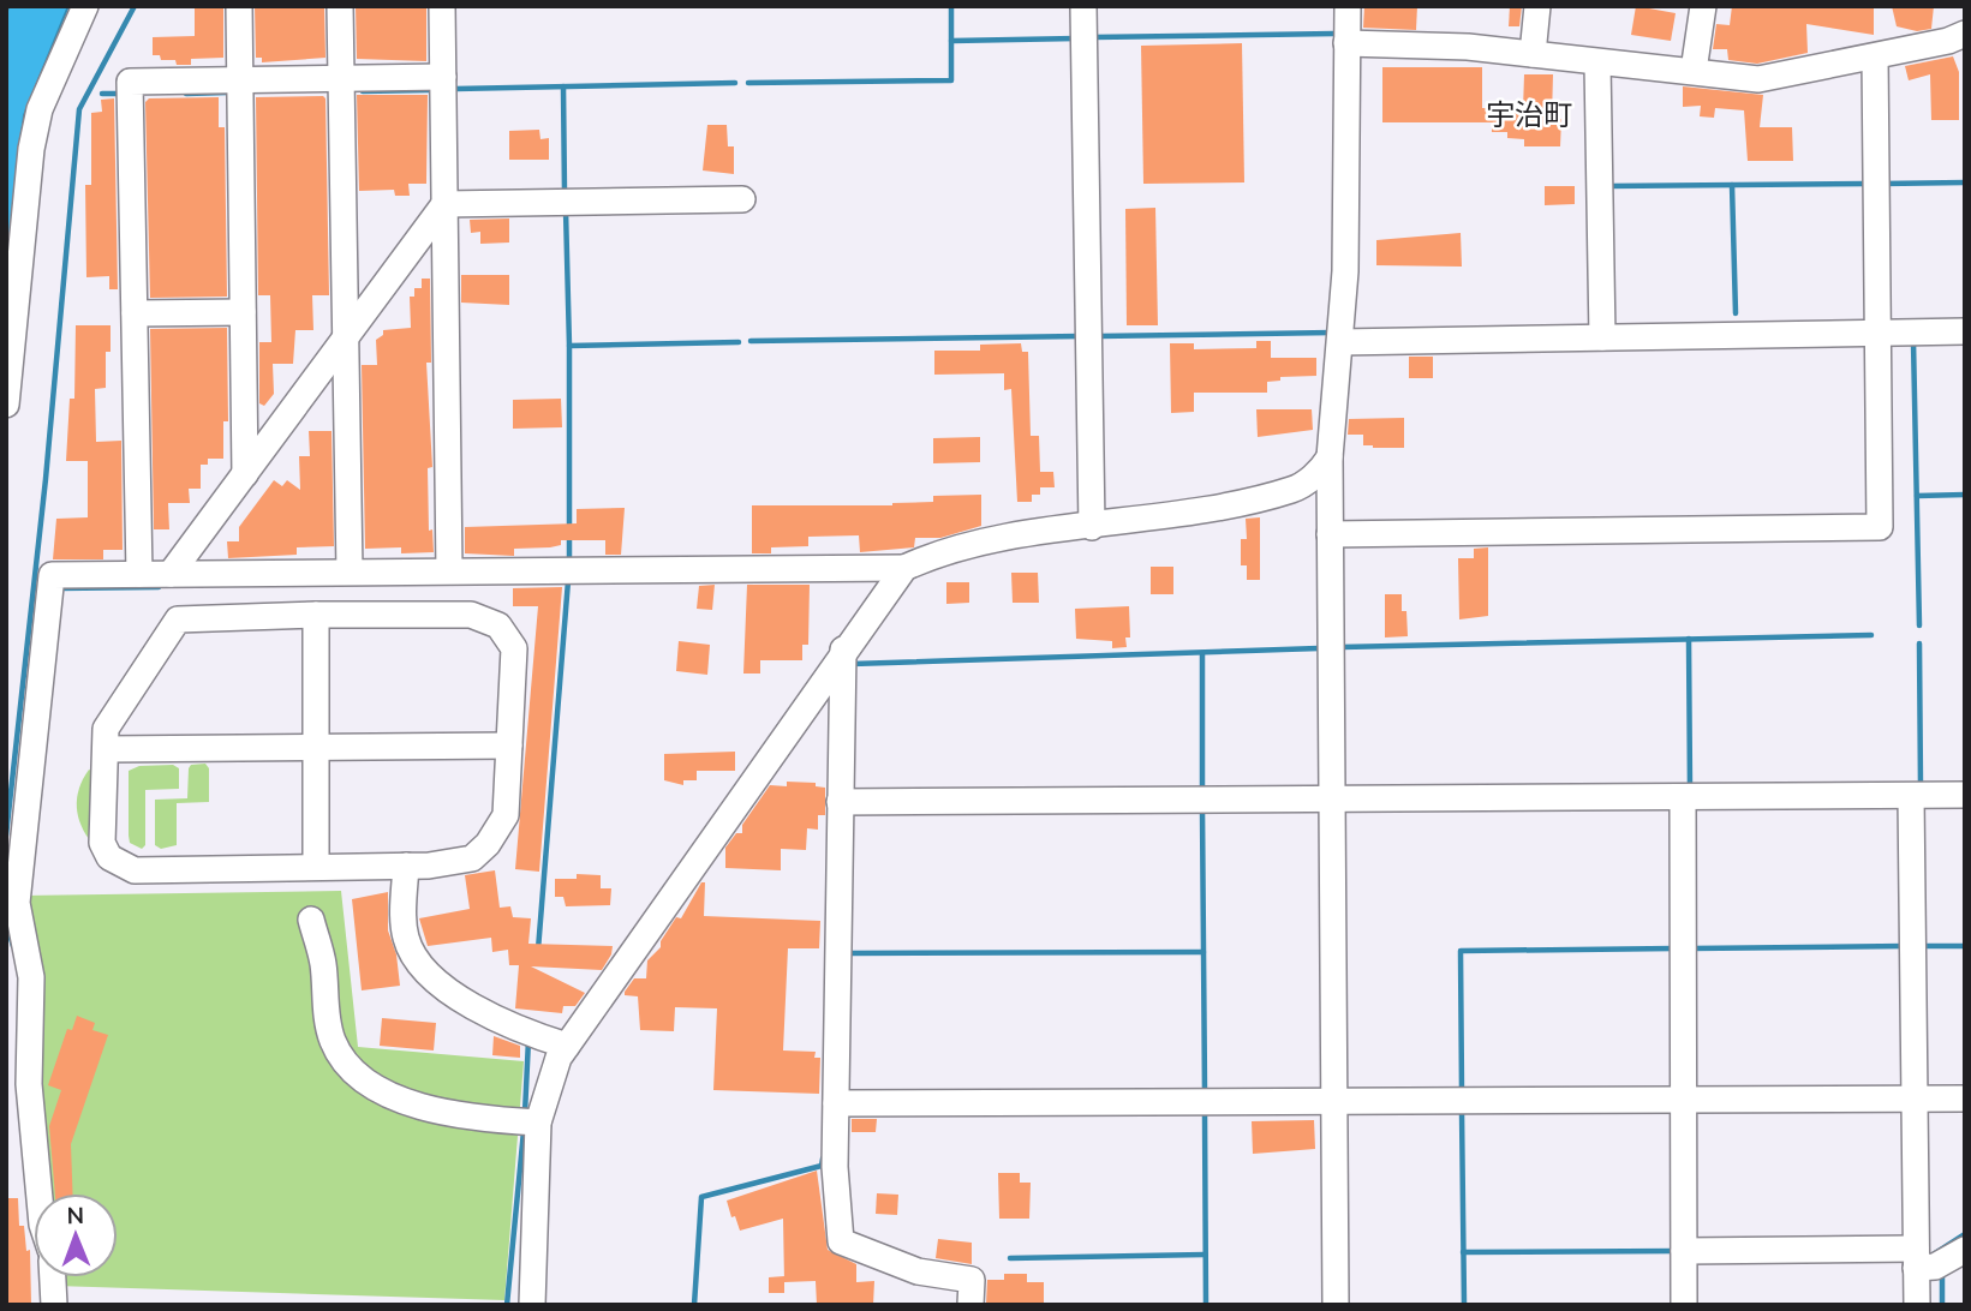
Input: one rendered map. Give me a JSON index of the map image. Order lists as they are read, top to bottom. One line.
{"districts":["宇治町"],"north":"top"}
